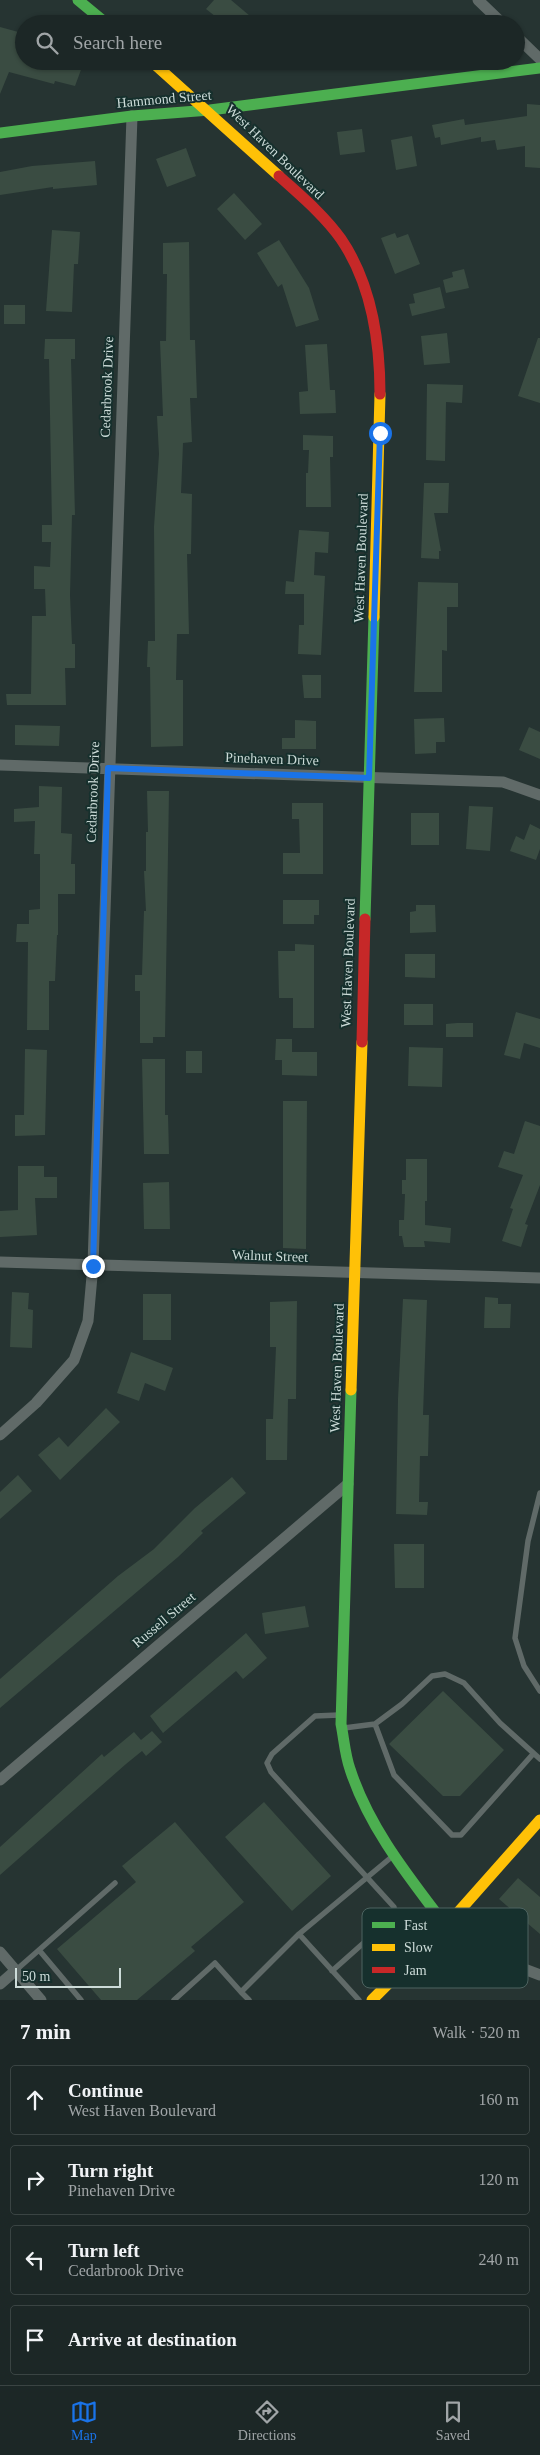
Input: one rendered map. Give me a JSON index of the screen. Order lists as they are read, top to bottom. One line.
{"streets":{"street":["Hammond Street","West Haven Boulevard","Cedarbrook Drive","Pinehaven Drive","Walnut Street","Russell Street"]},"crossings":[["Hammond Street","West Haven Boulevard"],["Hammond Street","Cedarbrook Drive"],["West Haven Boulevard","Pinehaven Drive"],["West Haven Boulevard","Walnut Street"],["West Haven Boulevard","Russell Street"],["Cedarbrook Drive","Pinehaven Drive"],["Cedarbrook Drive","Walnut Street"]],"legend":["Fast","Slow","Jam"],"scale_bar":"50 m","page":{"search":"Search here","scale":"50 m","heading":["7 min","Walk · 520 m"],"list":[["Continue","West Haven Boulevard","160 m"],["Turn right","Pinehaven Drive","120 m"],["Turn left","Cedarbrook Drive","240 m"],"Arrive at destination"],"nav":["Map","Directions","Saved"]}}
